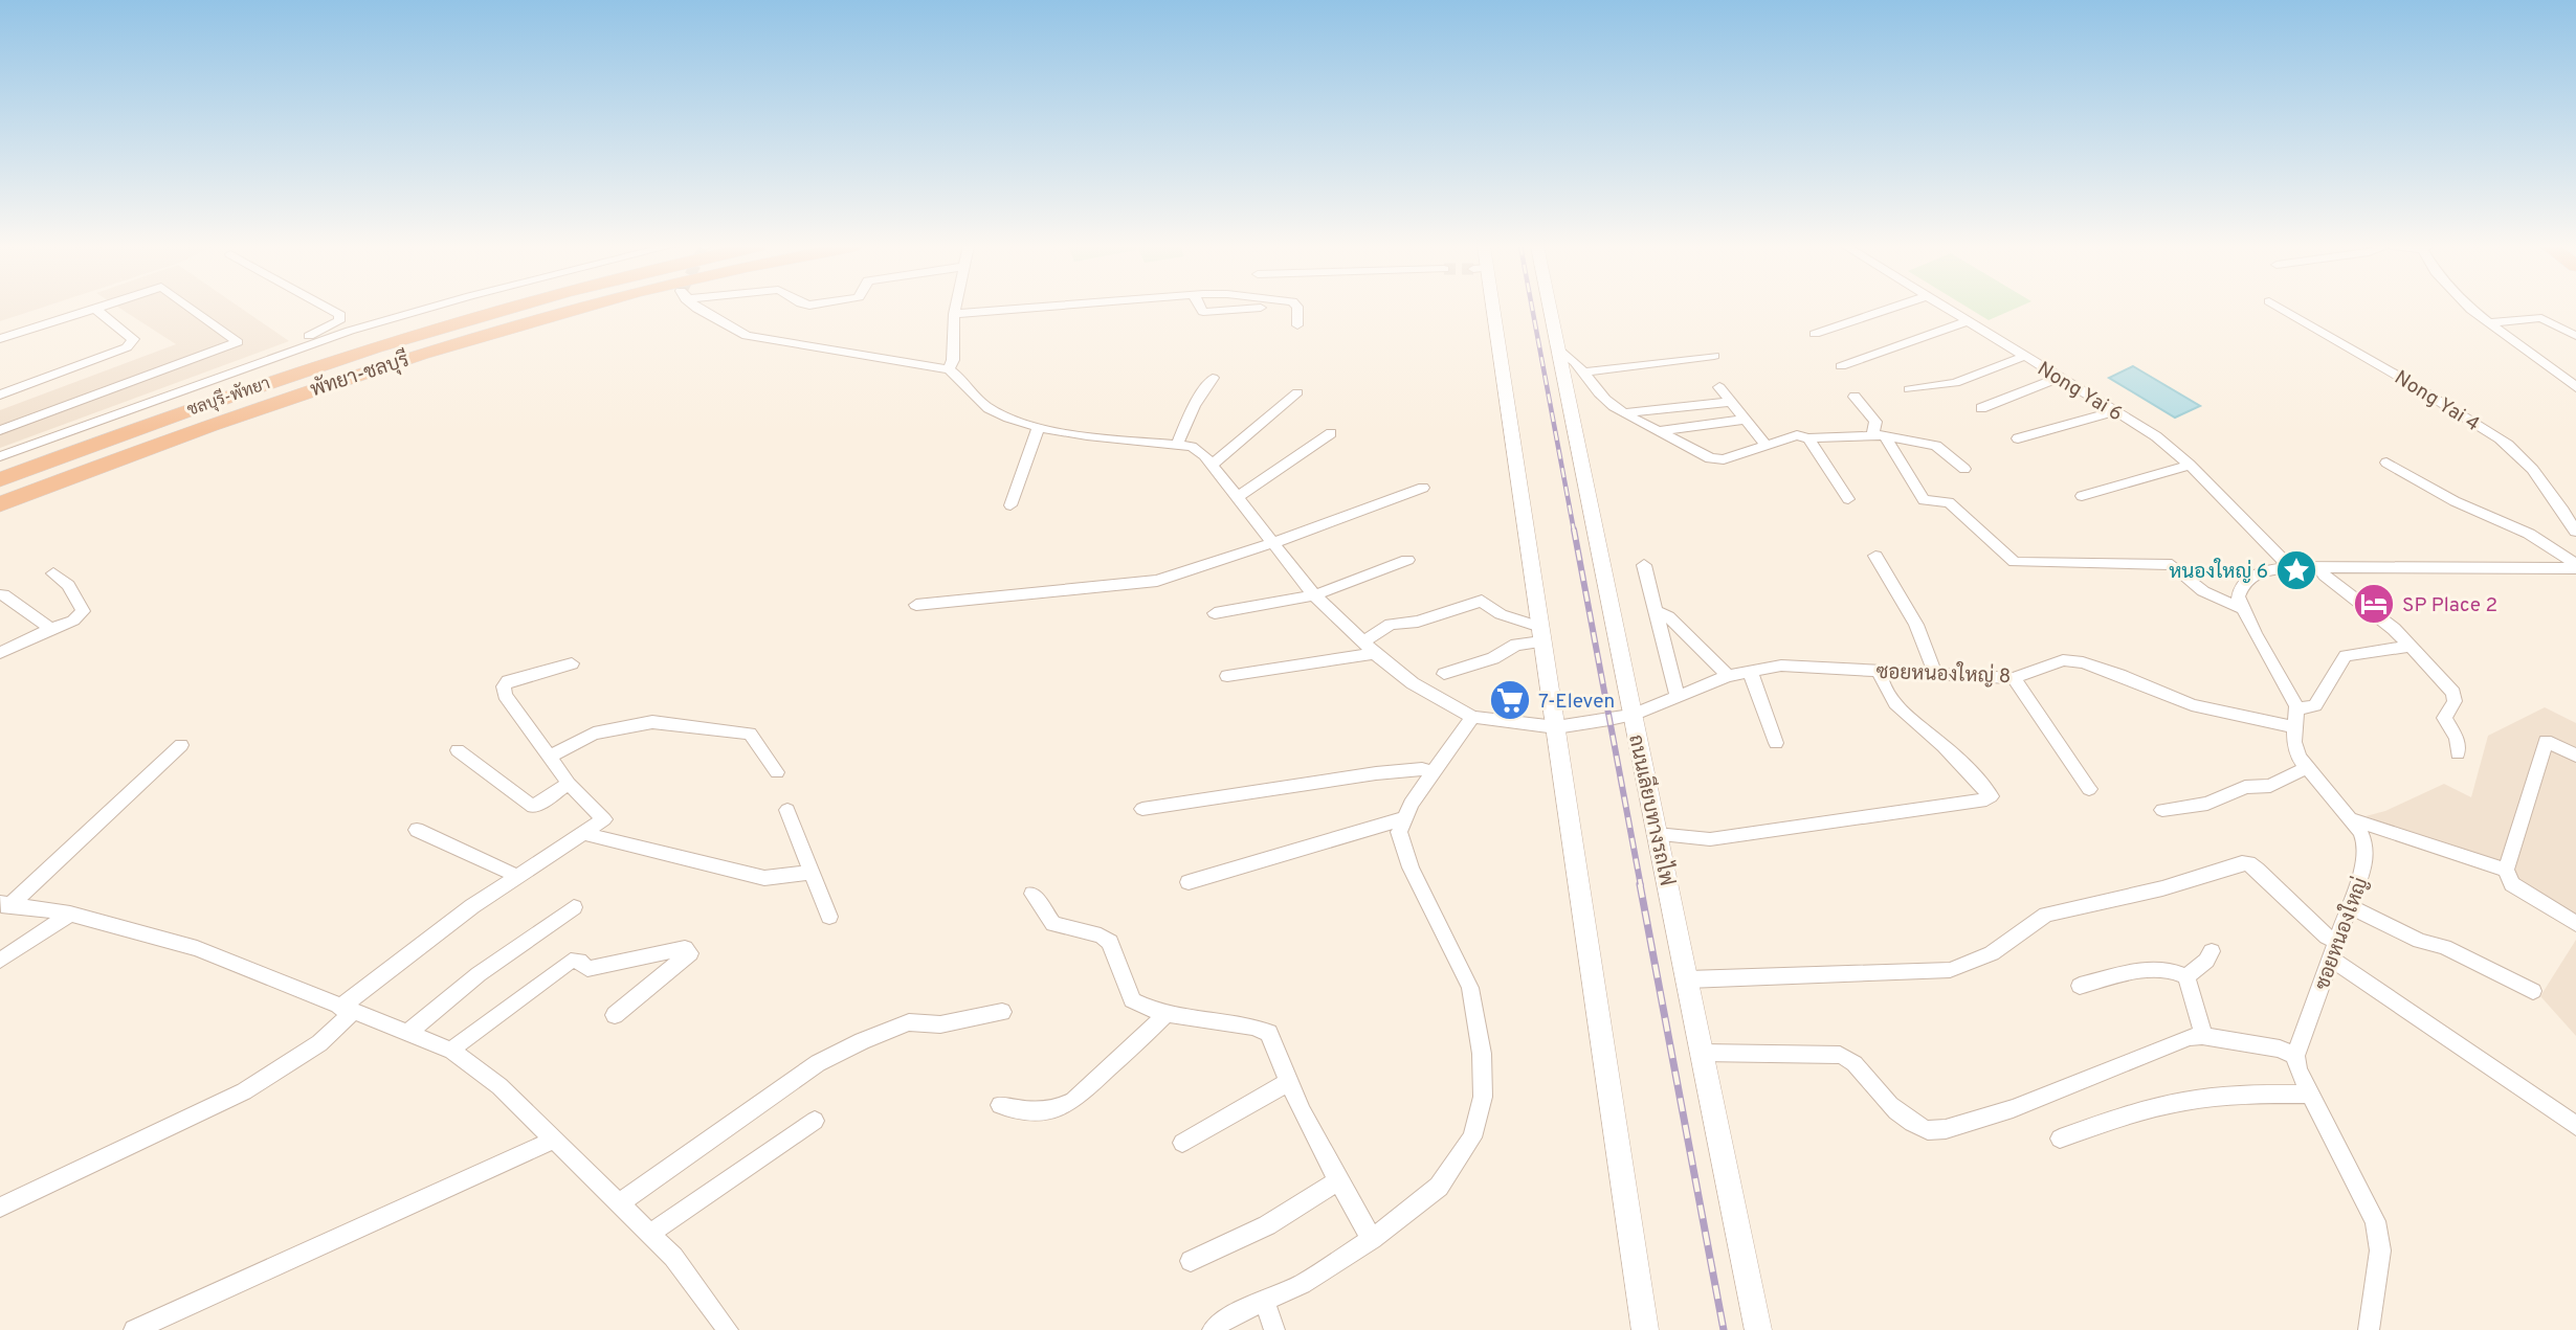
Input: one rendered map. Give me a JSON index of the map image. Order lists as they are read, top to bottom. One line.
{"streets":{"highway":["พัทยา-ชลบุรี","ชลบุรี-พัทยา"],"street":["Nong Yai 6","Nong Yai 4","ซอยหนองใหญ่ 8","ถนนเลียบทางรถไฟ","ซอยหนองใหญ่"]},"crossings":[["ซอยหนองใหญ่ 8","ถนนเลียบทางรถไฟ"],["ซอยหนองใหญ่ 8","ซอยหนองใหญ่"]],"places":{"place":["หนองใหญ่ 6"],"hotel":["SP Place 2"],"supermarket":["7-Eleven"]}}
